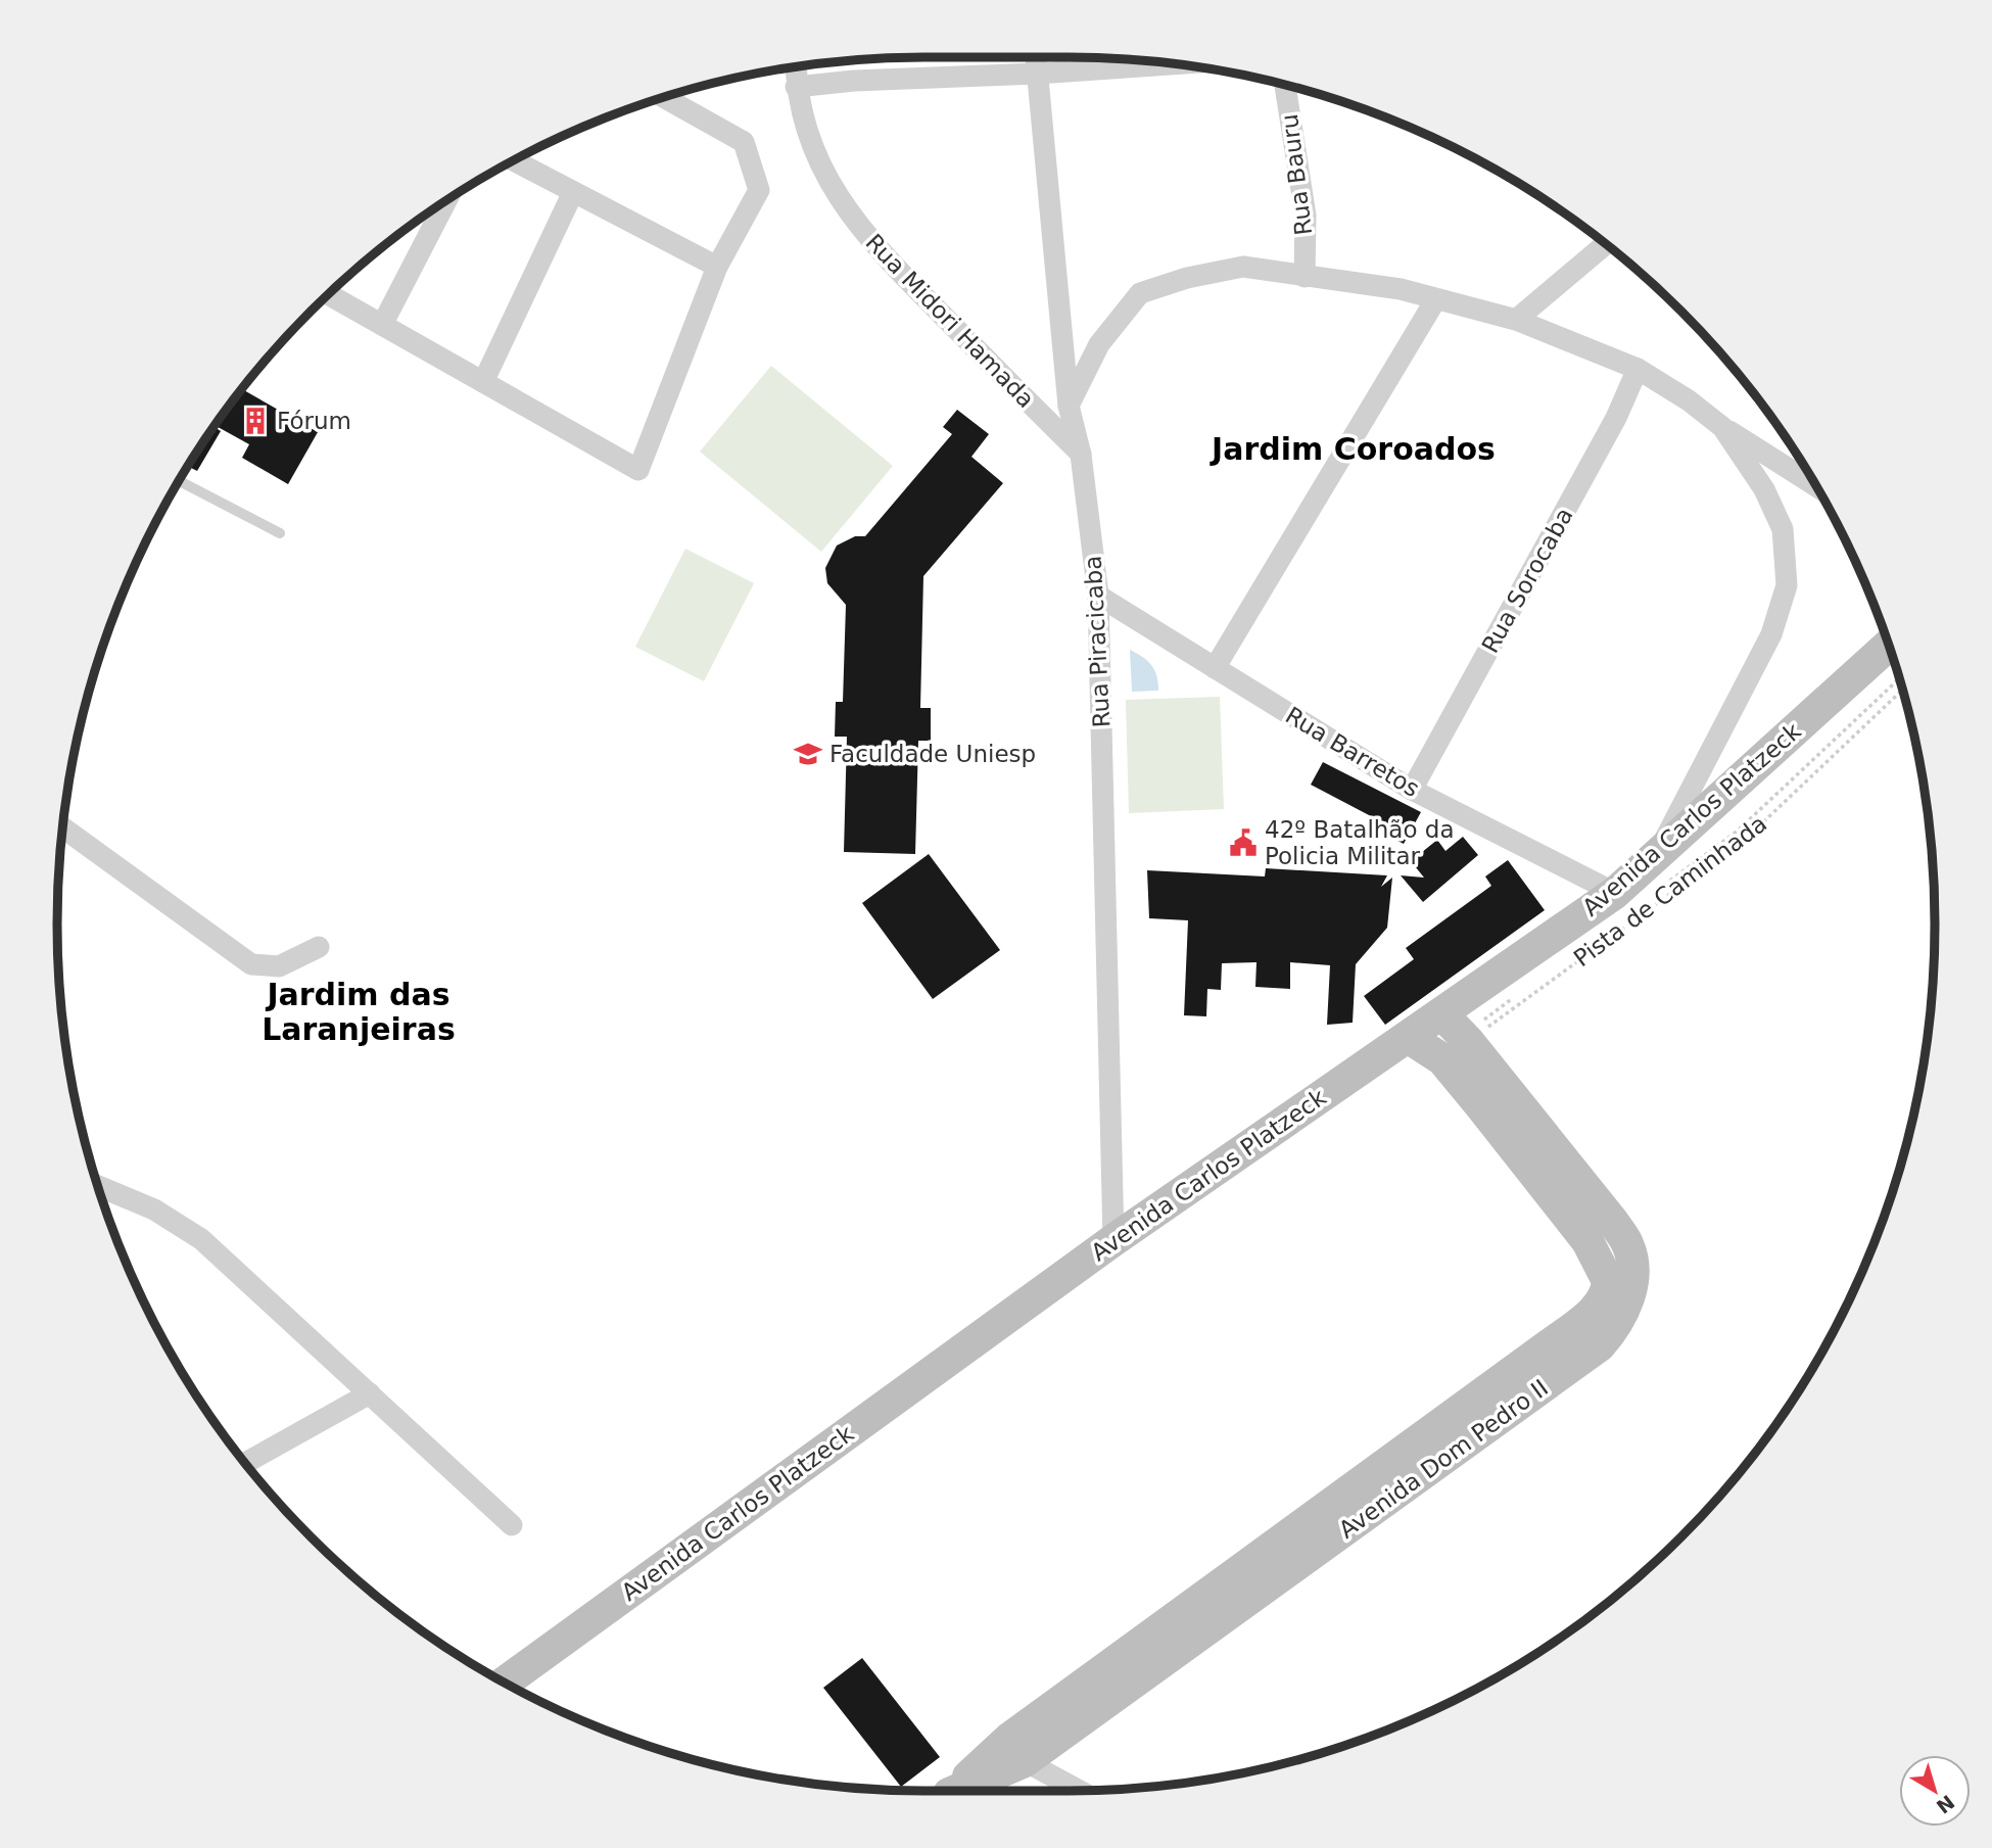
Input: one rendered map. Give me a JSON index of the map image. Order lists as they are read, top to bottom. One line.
{"streets":{"main road":["Avenida Carlos Platzeck","Avenida Dom Pedro II"],"street":["Rua Bauru","Rua Midori Hamada","Rua Sorocaba","Rua Piracicaba","Rua Barretos"],"path":["Pista de Caminhada"]},"crossings":[["Rua Midori Hamada","Rua Piracicaba"],["Rua Sorocaba","Rua Barretos"],["Rua Piracicaba","Rua Barretos"],["Rua Piracicaba","Avenida Carlos Platzeck"],["Rua Barretos","Avenida Carlos Platzeck"],["Avenida Carlos Platzeck","Avenida Dom Pedro II"],["Pista de Caminhada","Avenida Dom Pedro II"]],"districts":["Jardim Coroados","Jardim das Laranjeiras"],"places":{"building":["Fórum"],"school or university":["Faculdade Uniesp"],"public building":["42º Batalhão da Policia Militar"]},"north":"bottom right"}
